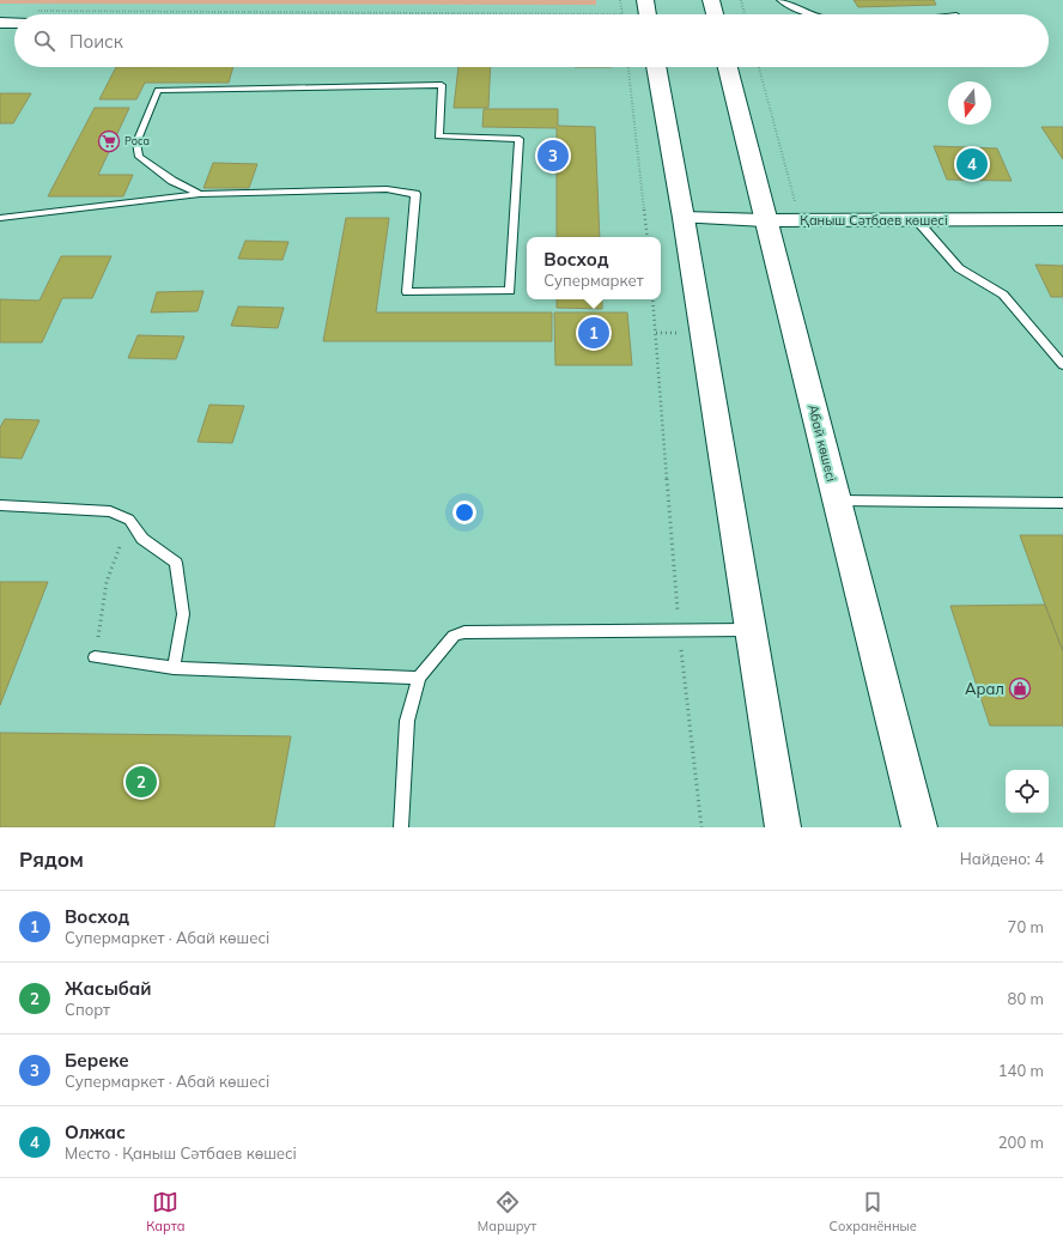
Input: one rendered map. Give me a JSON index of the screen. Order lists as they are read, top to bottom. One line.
{"streets":{"main road":["Абай көшесі"],"street":["Қаныш Сәтбаев көшесі"]},"crossings":[["Қаныш Сәтбаев көшесі","Абай көшесі"]],"places":{"supermarket":["Роса"],"shop":["Арал"]},"north":"bottom","page":{"search":"Поиск","pins":["3","4","1","2"],"popup":["Восход","Супермаркет"],"heading":["Рядом","Найдено: 4"],"list":[{"mark":"1","name":"Восход","note":"Супермаркет · Абай көшесі","value":"70 m"},{"mark":"2","name":"Жасыбай","note":"Спорт","value":"80 m"},{"mark":"3","name":"Береке","note":"Супермаркет · Абай көшесі","value":"140 m"},{"mark":"4","name":"Олжас","note":"Место · Қаныш Сәтбаев көшесі","value":"200 m"}],"nav":["Карта","Маршрут","Сохранённые"]}}
